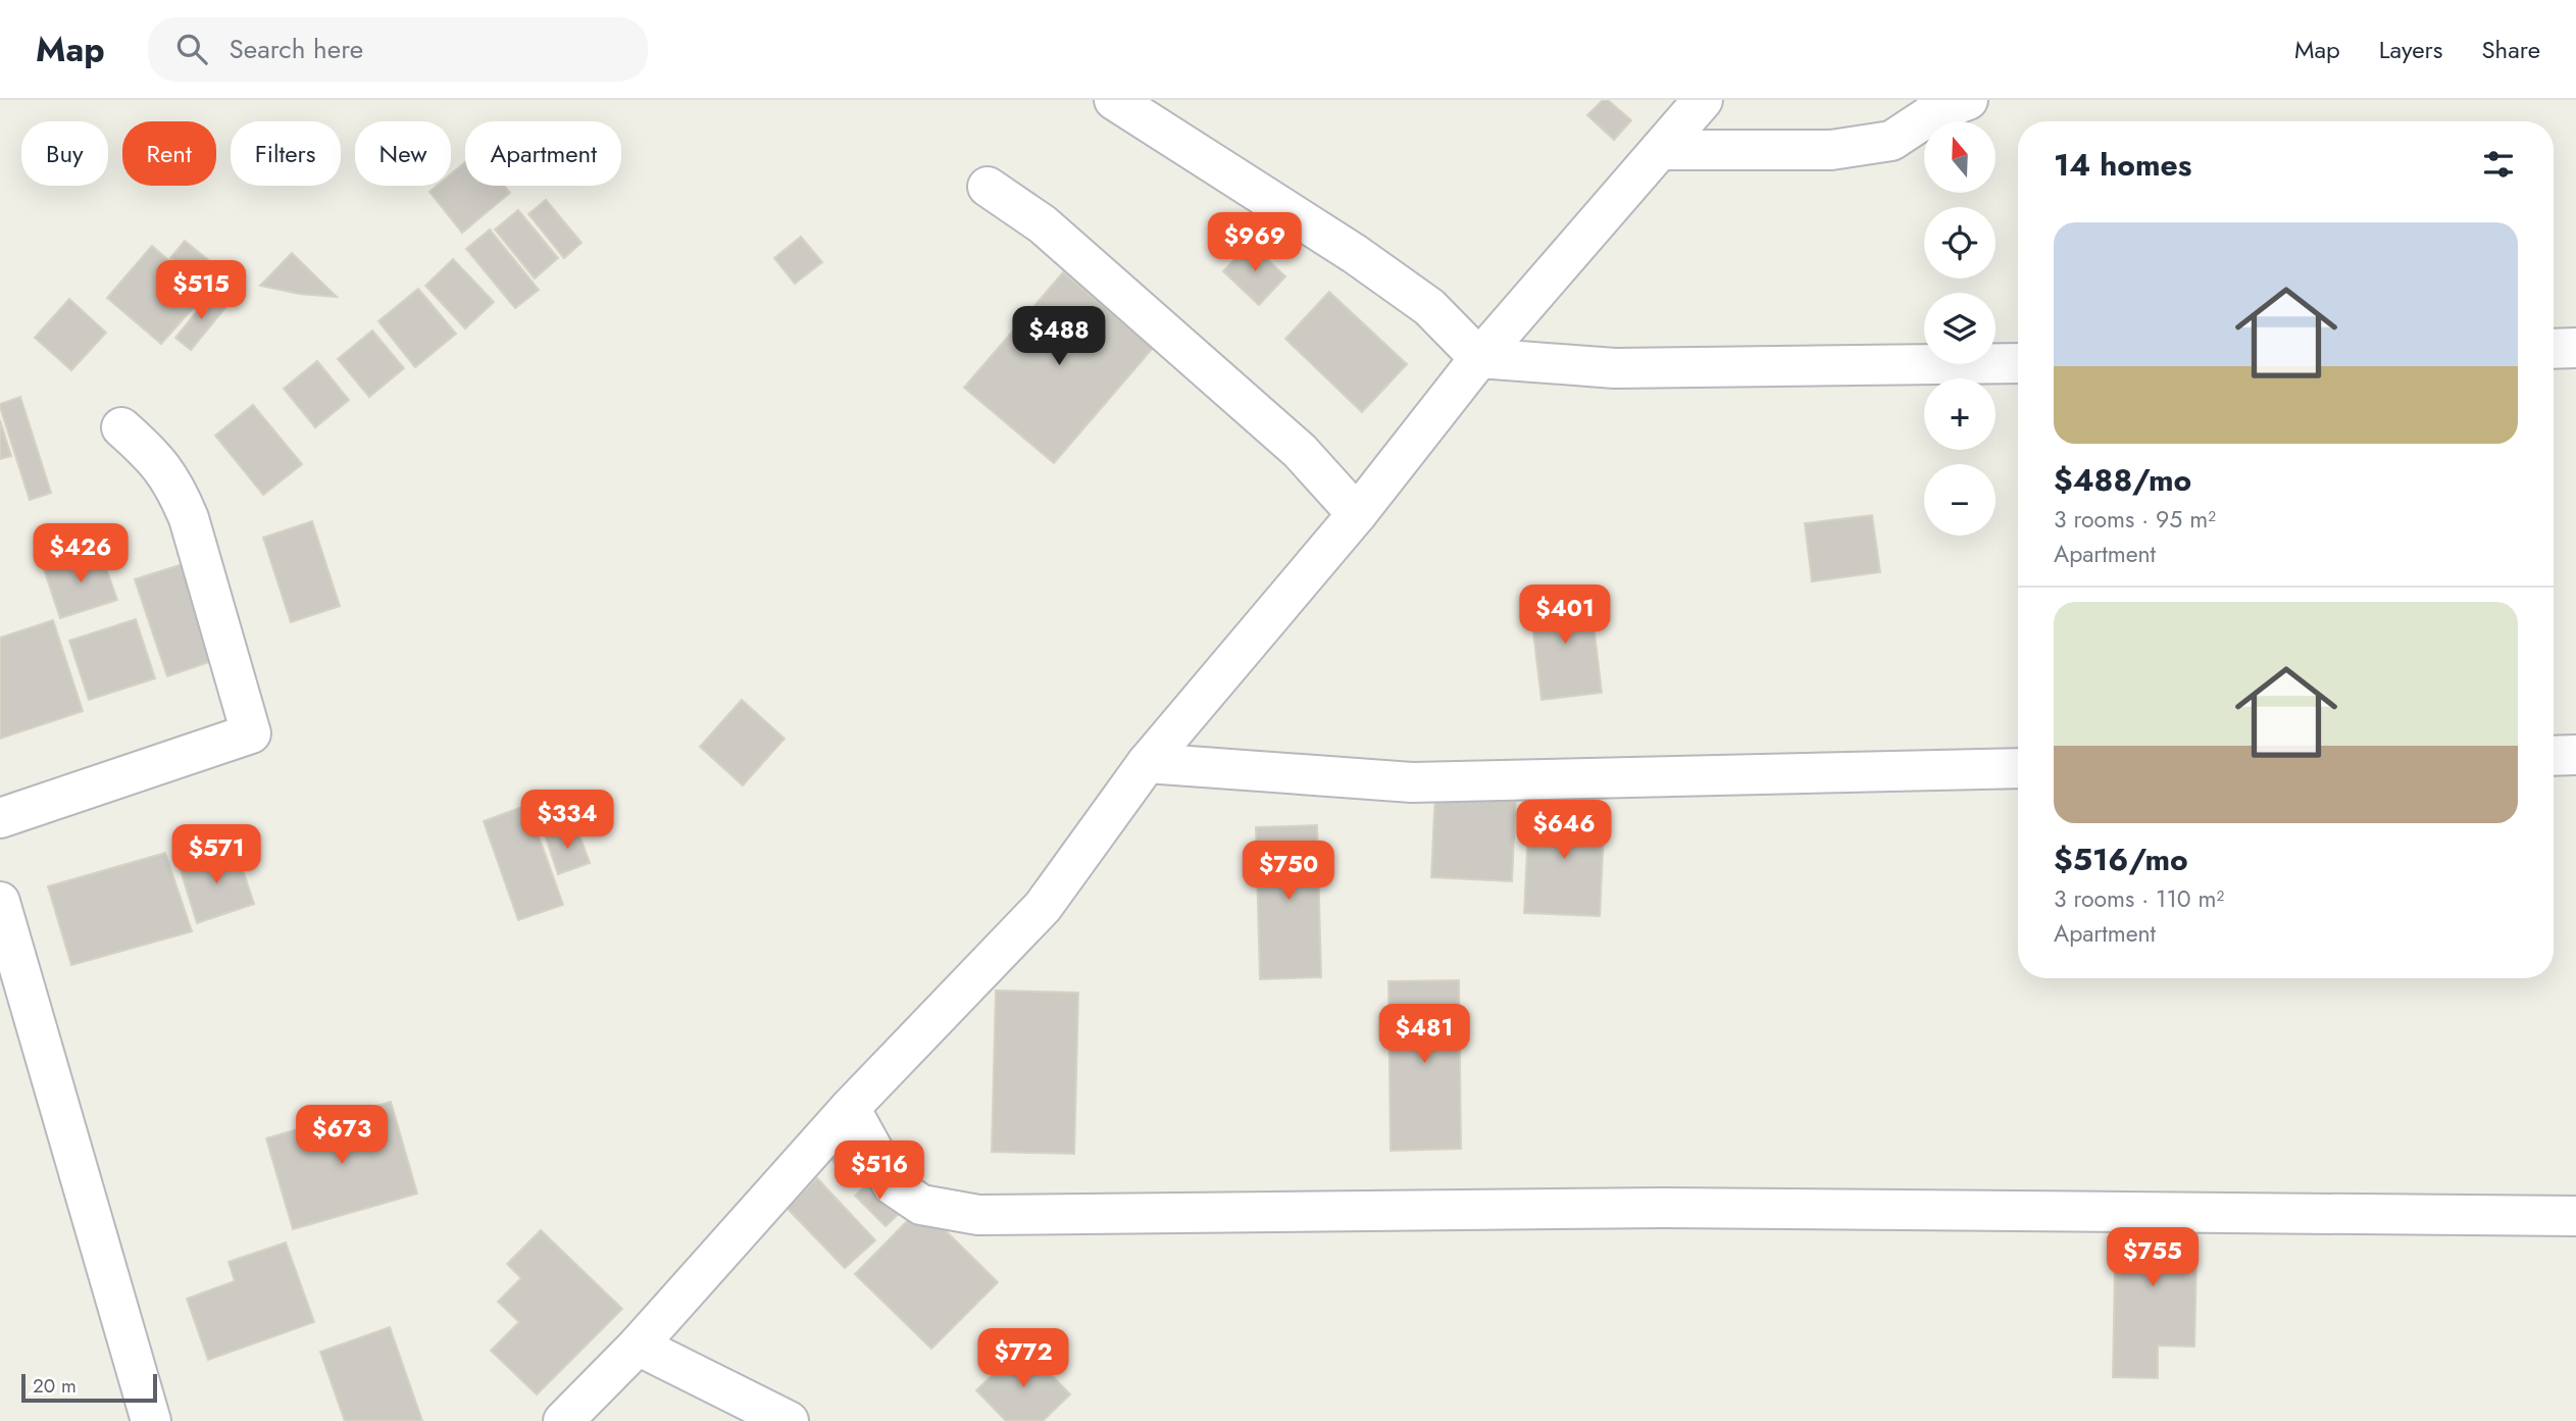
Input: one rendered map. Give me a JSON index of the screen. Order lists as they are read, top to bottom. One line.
{"scale_bar":"20 m","north":"top","page":{"header":"Map","search":"Search here","nav":["Map","Layers","Share"],"map_buttons":["+","−"],"chip":["Buy","Rent","Filters","New","Apartment"],"heading":"14 homes","list":[{"name":"$488/mo","note":"3 rooms · 95 m² · Apartment"},{"name":"$516/mo","note":"3 rooms · 110 m² · Apartment"}],"price":["$969","$515","$488","$426","$401","$334","$646","$571","$750","$481","$673","$516","$755","$772"],"scale":"20 m"}}
